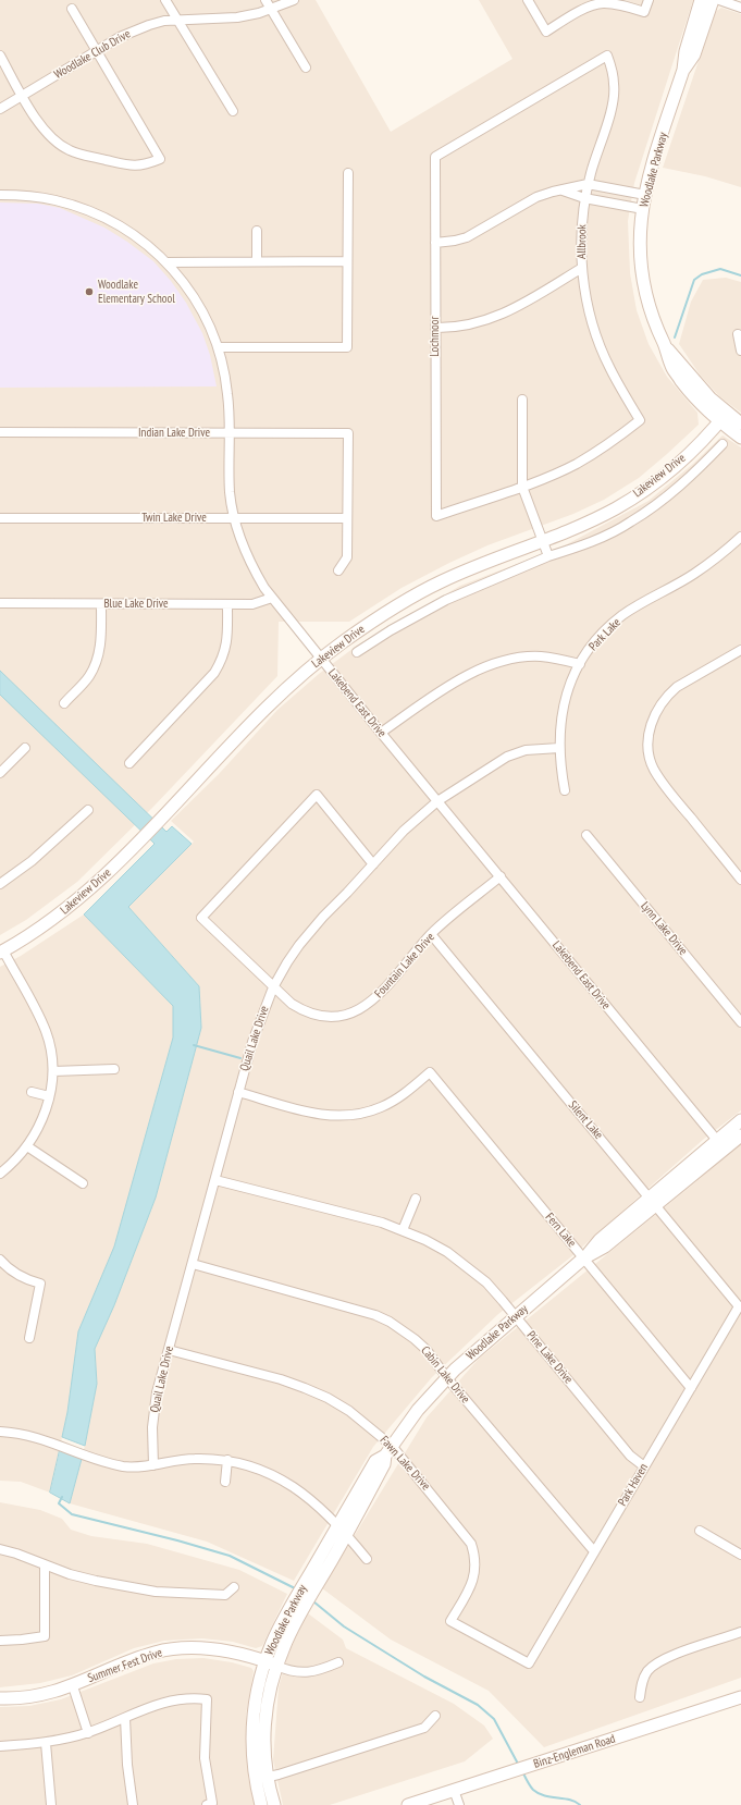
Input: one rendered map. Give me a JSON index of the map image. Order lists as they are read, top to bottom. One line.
{"streets":{"street":["Woodlake Club Drive","Woodlake Parkway","Allbrook","Lochmoor","Indian Lake Drive","Lakeview Drive","Twin Lake Drive","Blue Lake Drive","Park Lake","Lakebend East Drive","Lynn Lake Drive","Fountain Lake Drive","Quail Lake Drive","Silent Lake","Fern Lake","Pine Lake Drive","Cabin Lake Drive","Fawn Lake Drive","Park Haven","Summer Fest Drive","Binz-Engleman Road"]},"crossings":[["Woodlake Parkway","Lakeview Drive"],["Woodlake Parkway","Lakebend East Drive"],["Woodlake Parkway","Silent Lake"],["Woodlake Parkway","Fern Lake"],["Woodlake Parkway","Pine Lake Drive"],["Woodlake Parkway","Cabin Lake Drive"],["Woodlake Parkway","Fawn Lake Drive"],["Woodlake Parkway","Summer Fest Drive"],["Allbrook","Lochmoor"],["Indian Lake Drive","Twin Lake Drive"],["Indian Lake Drive","Lakebend East Drive"],["Lakeview Drive","Lakebend East Drive"],["Twin Lake Drive","Lakebend East Drive"],["Blue Lake Drive","Lakebend East Drive"],["Park Lake","Quail Lake Drive"],["Lakebend East Drive","Fountain Lake Drive"],["Lakebend East Drive","Quail Lake Drive"],["Fountain Lake Drive","Quail Lake Drive"],["Fountain Lake Drive","Silent Lake"],["Quail Lake Drive","Fern Lake"],["Quail Lake Drive","Pine Lake Drive"],["Quail Lake Drive","Cabin Lake Drive"],["Quail Lake Drive","Fawn Lake Drive"],["Silent Lake","Park Haven"],["Fern Lake","Park Haven"],["Pine Lake Drive","Park Haven"],["Cabin Lake Drive","Park Haven"],["Fawn Lake Drive","Park Haven"]],"places":["Woodlake Elementary School"]}
